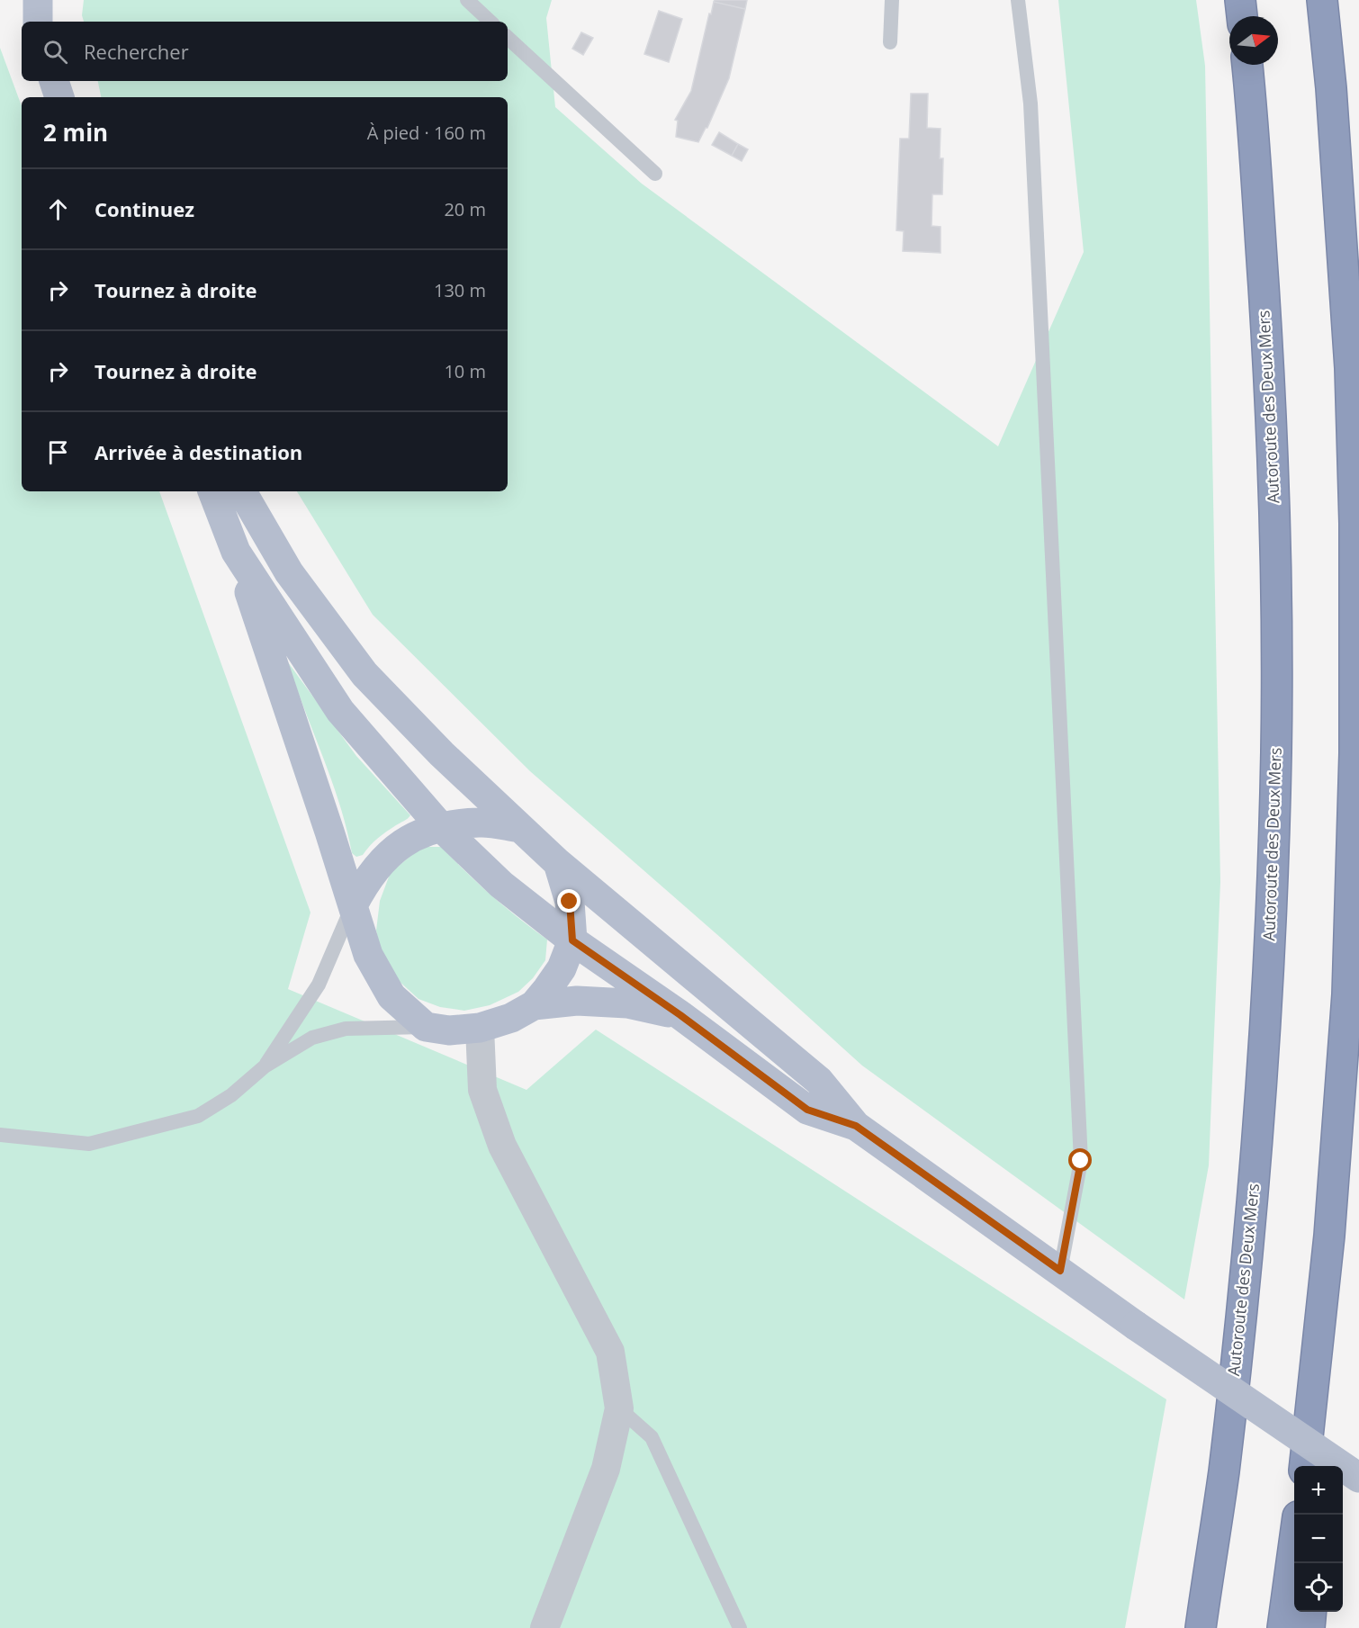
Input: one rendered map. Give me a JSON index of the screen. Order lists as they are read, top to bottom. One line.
{"streets":{"highway":["Autoroute des Deux Mers"]},"north":"right","page":{"search":"Rechercher","heading":["2 min","À pied · 160 m"],"list":[["Continuez","20 m"],["Tournez à droite","130 m"],["Tournez à droite","10 m"],"Arrivée à destination"],"map_buttons":["+","−"]}}
